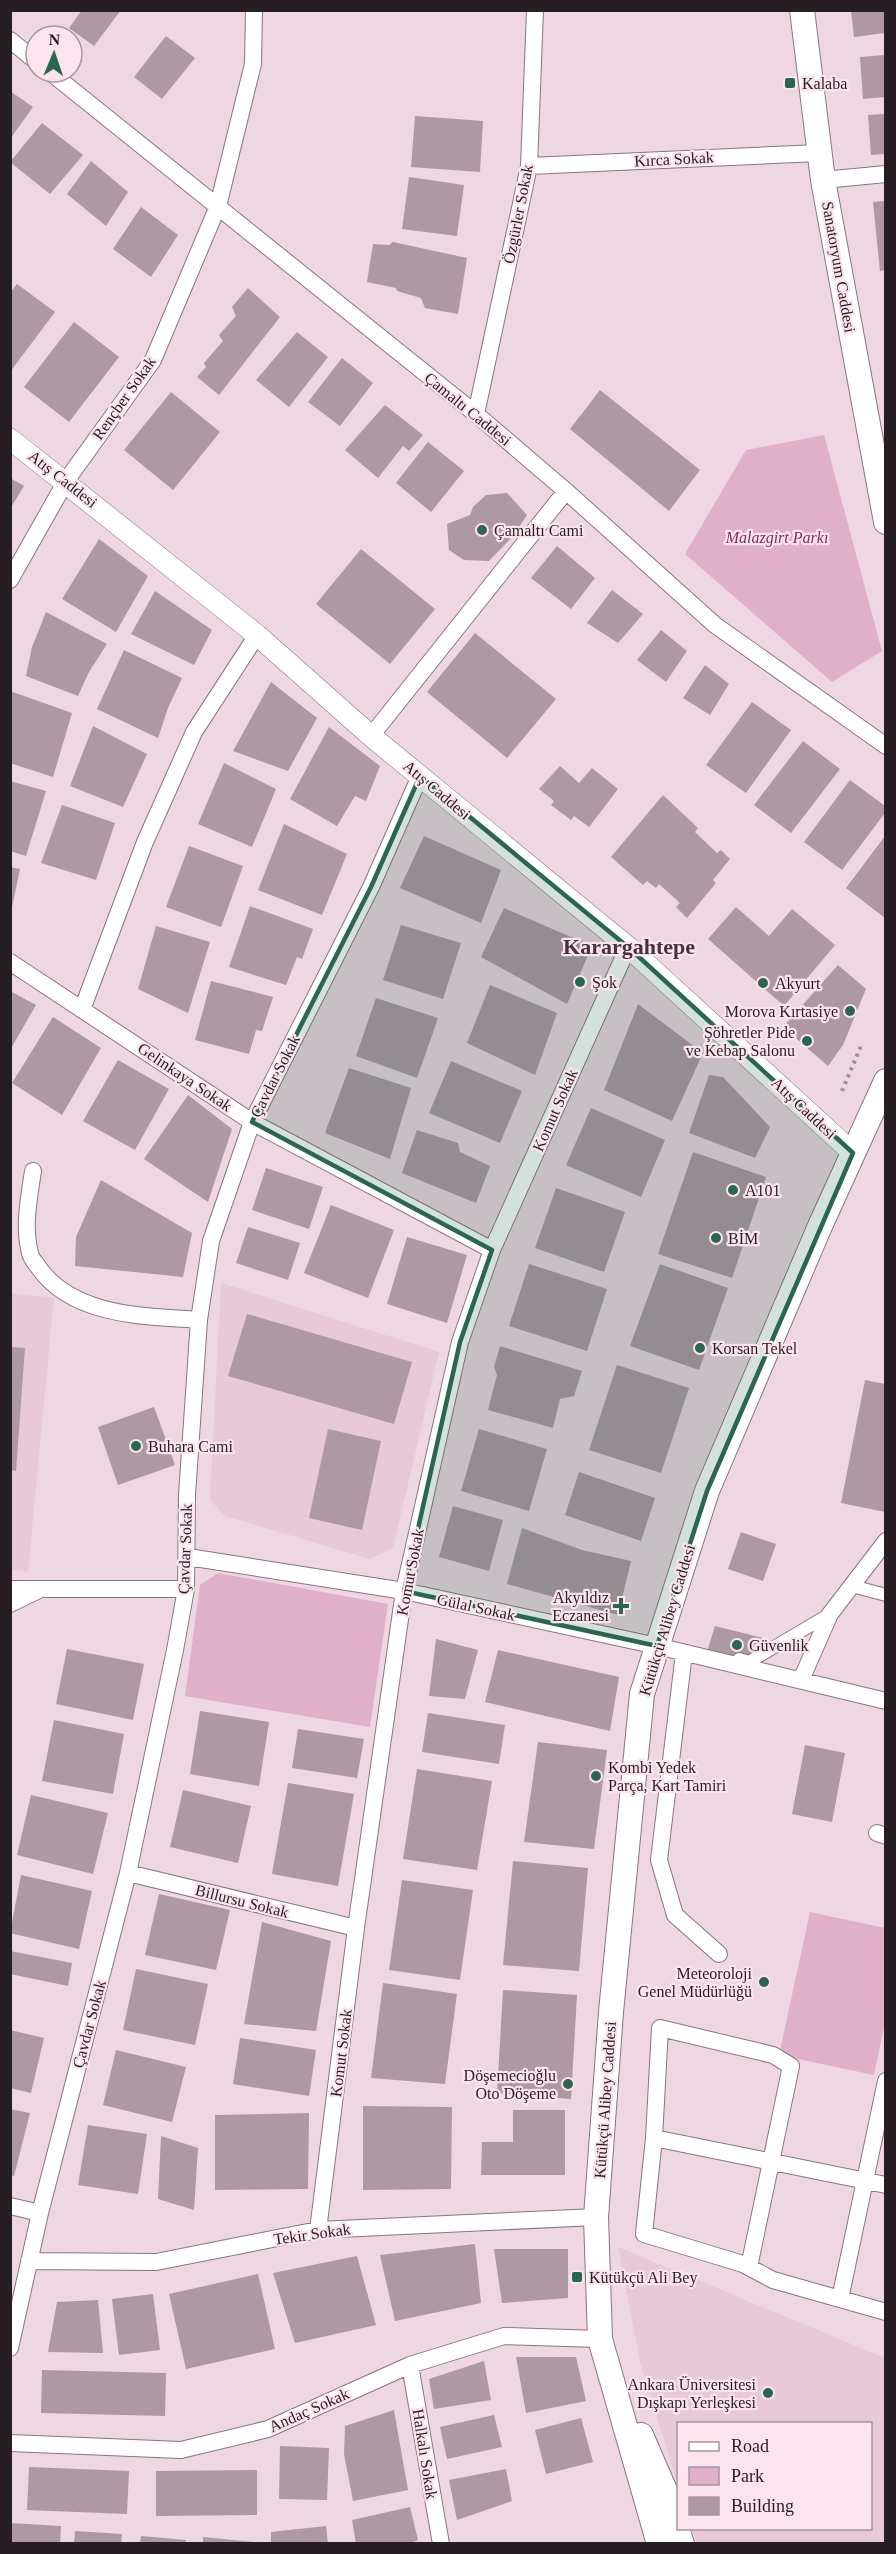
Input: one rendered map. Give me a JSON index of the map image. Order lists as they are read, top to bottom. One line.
{"streets":{"main road":["Sanatoryum Caddesi","Kütükçü Alibey Caddesi"],"street":["Kırca Sokak","Özgürler Sokak","Rençber Sokak","Çamaltı Caddesi","Atış Caddesi","Çavdar Sokak","Gelinkaya Sokak","Komut Sokak","Gülal Sokak","Billursu Sokak","Tekir Sokak","Andaç Sokak","Halkalı Sokak"]},"crossings":[["Kırca Sokak","Özgürler Sokak"],["Kırca Sokak","Sanatoryum Caddesi"],["Özgürler Sokak","Çamaltı Caddesi"],["Rençber Sokak","Çamaltı Caddesi"],["Rençber Sokak","Atış Caddesi"],["Atış Caddesi","Çavdar Sokak"],["Atış Caddesi","Komut Sokak"],["Atış Caddesi","Kütükçü Alibey Caddesi"],["Çavdar Sokak","Gelinkaya Sokak"],["Çavdar Sokak","Gülal Sokak"],["Çavdar Sokak","Billursu Sokak"],["Çavdar Sokak","Tekir Sokak"],["Gelinkaya Sokak","Komut Sokak"],["Komut Sokak","Gülal Sokak"],["Komut Sokak","Billursu Sokak"],["Komut Sokak","Tekir Sokak"],["Gülal Sokak","Kütükçü Alibey Caddesi"],["Kütükçü Alibey Caddesi","Tekir Sokak"],["Kütükçü Alibey Caddesi","Andaç Sokak"],["Andaç Sokak","Halkalı Sokak"]],"districts":["Karargahtepe"],"parks":["Malazgirt Parkı"],"places":{"transit":["Kalaba","Kütükçü Ali Bey"],"other":["Çamaltı Cami","Şok","Akyurt","Morova Kırtasiye","Şöhretler Pide ve Kebap Salonu","A101","BİM","Korsan Tekel","Buhara Cami","Güvenlik","Kombi Yedek Parça, Kart Tamiri","Meteoroloji Genel Müdürlüğü","Döşemecioğlu Oto Döşeme","Ankara Üniversitesi Dışkapı Yerleşkesi"],"health":["Akyıldız Eczanesi"]},"legend":["Road","Park","Building"],"north":"top"}
